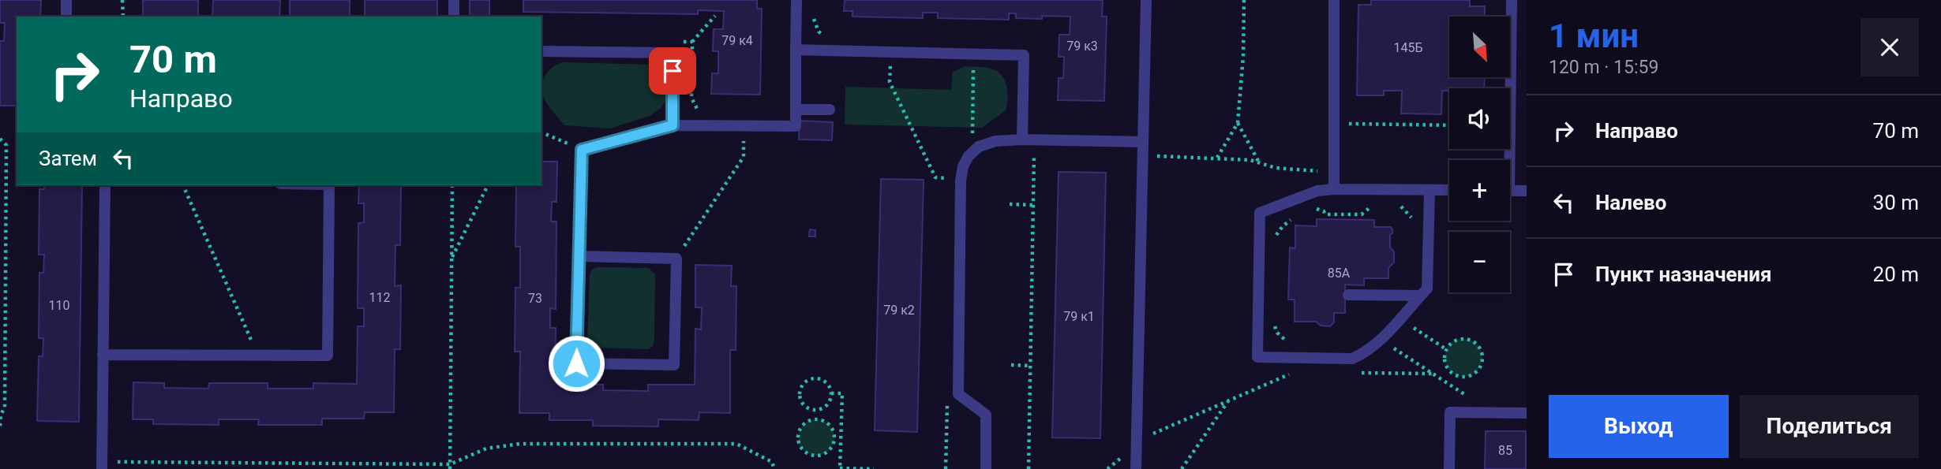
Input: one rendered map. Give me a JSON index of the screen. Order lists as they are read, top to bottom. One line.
{"house_numbers":["79 к4","79 к3","145Б","85А","112","73","110","79 к2","79 к1","85"],"north":"bottom right","page":{"heading":["1 мин","120 m · 15:59"],"map_buttons":["+","−"],"turn":["70 m","Направо"],"list":[{"name":"Направо","value":"70 m"},{"name":"Налево","value":"30 m"},{"name":"Пункт назначения","value":"20 m"}],"then":"Затем","buttons":["Выход","Поделиться"]}}
